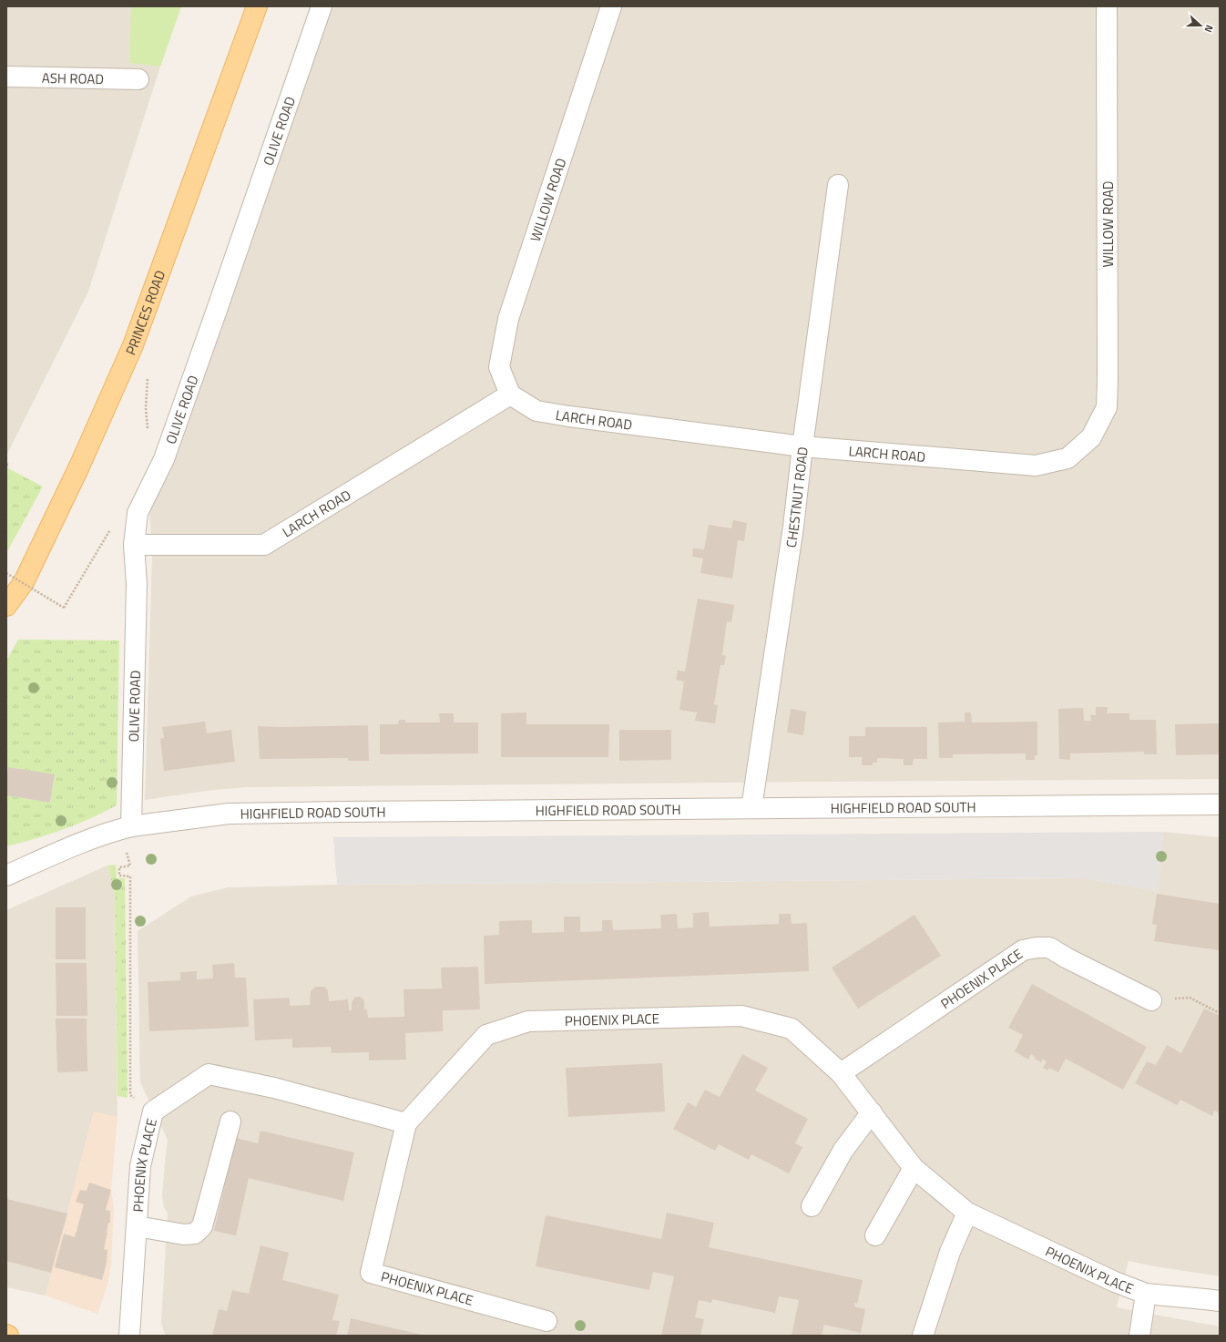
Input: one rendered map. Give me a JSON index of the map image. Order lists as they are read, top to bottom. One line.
{"streets":{"main road":["PRINCES ROAD"],"street":["ASH ROAD","OLIVE ROAD","WILLOW ROAD","LARCH ROAD","CHESTNUT ROAD","HIGHFIELD ROAD SOUTH","PHOENIX PLACE"]},"crossings":[["OLIVE ROAD","LARCH ROAD"],["OLIVE ROAD","HIGHFIELD ROAD SOUTH"],["WILLOW ROAD","LARCH ROAD"],["LARCH ROAD","CHESTNUT ROAD"],["CHESTNUT ROAD","HIGHFIELD ROAD SOUTH"]],"north":"right"}
